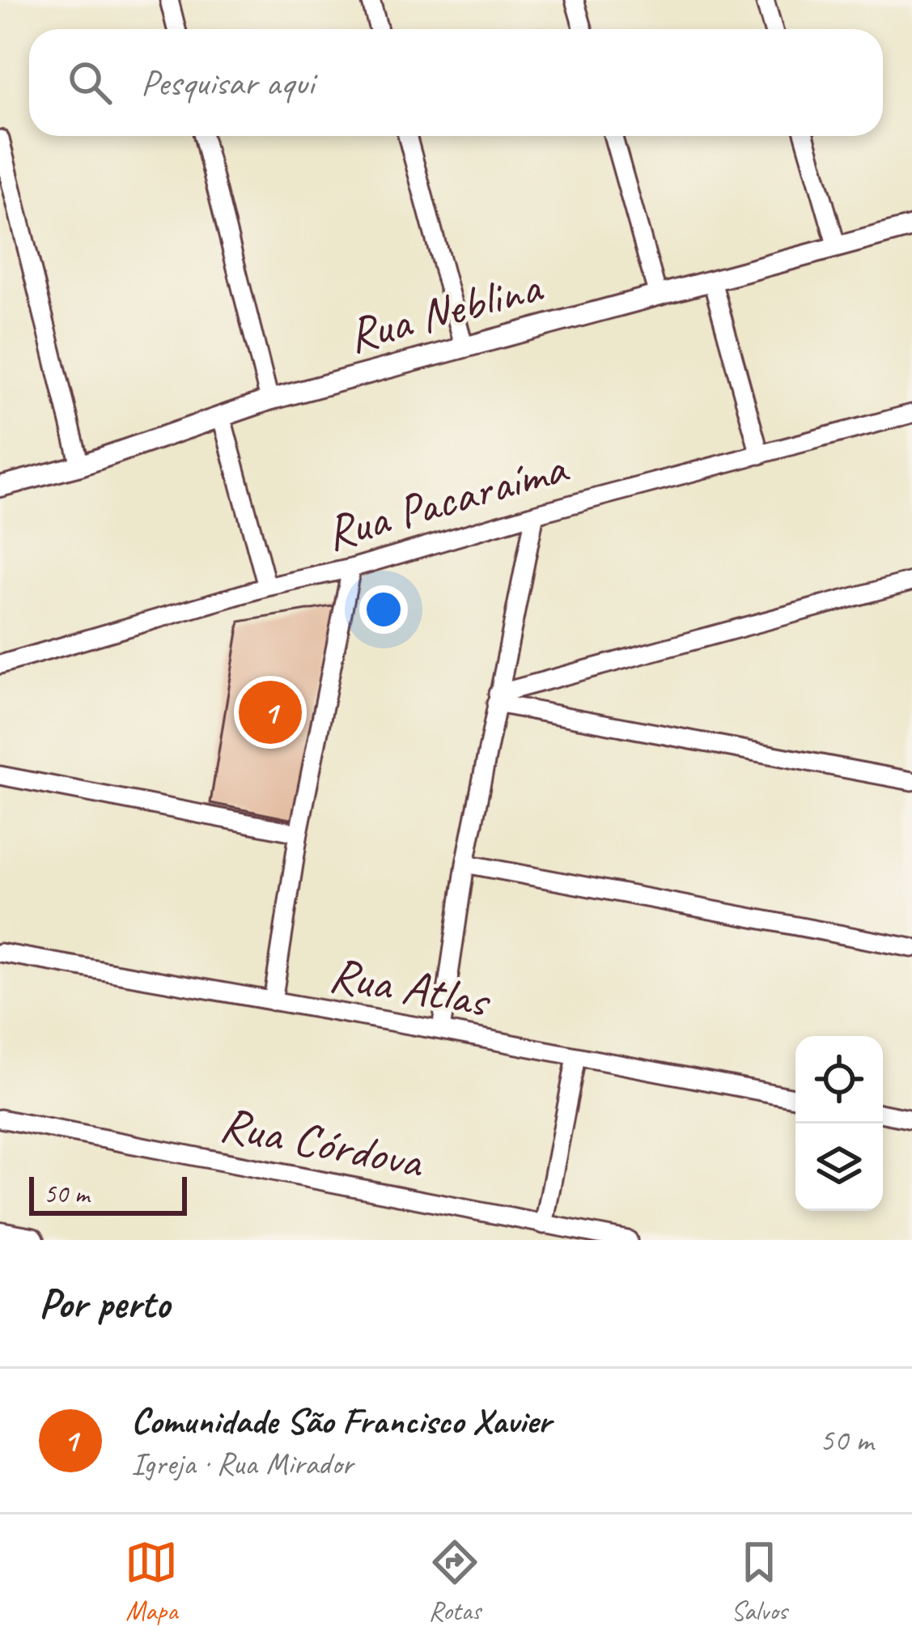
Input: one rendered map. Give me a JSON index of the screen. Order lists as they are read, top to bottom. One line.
{"streets":{"street":["Rua Neblina","Rua Pacaraíma","Rua Atlas","Rua Córdova"]},"scale_bar":"50 m","page":{"search":"Pesquisar aqui","pins":"1","scale":"50 m","heading":"Por perto","list":[{"mark":"1","name":"Comunidade São Francisco Xavier","note":"Igreja · Rua Mirador","value":"50 m"}],"nav":["Mapa","Rotas","Salvos"]}}
